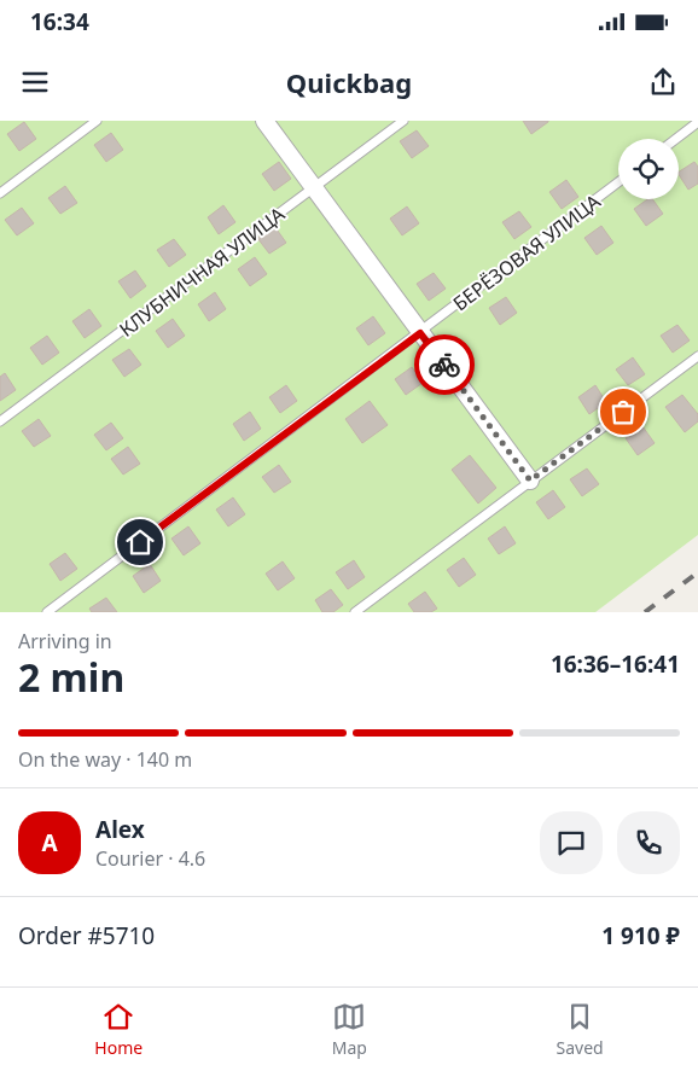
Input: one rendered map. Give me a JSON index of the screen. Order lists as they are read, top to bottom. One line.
{"streets":{"lane":["БЕРЁЗОВАЯ УЛИЦА","КЛУБНИЧНАЯ УЛИЦА"]},"page":{"status":"16:34","header":"Quickbag","heading":["2 min","Arriving in","16:36–16:41"],"panel":["Alex","Courier · 4.6","Order #5710","1 910 ₽"],"bar":"On the way · 140 m","round":"A","tabs":["Home","Map","Saved"]}}
